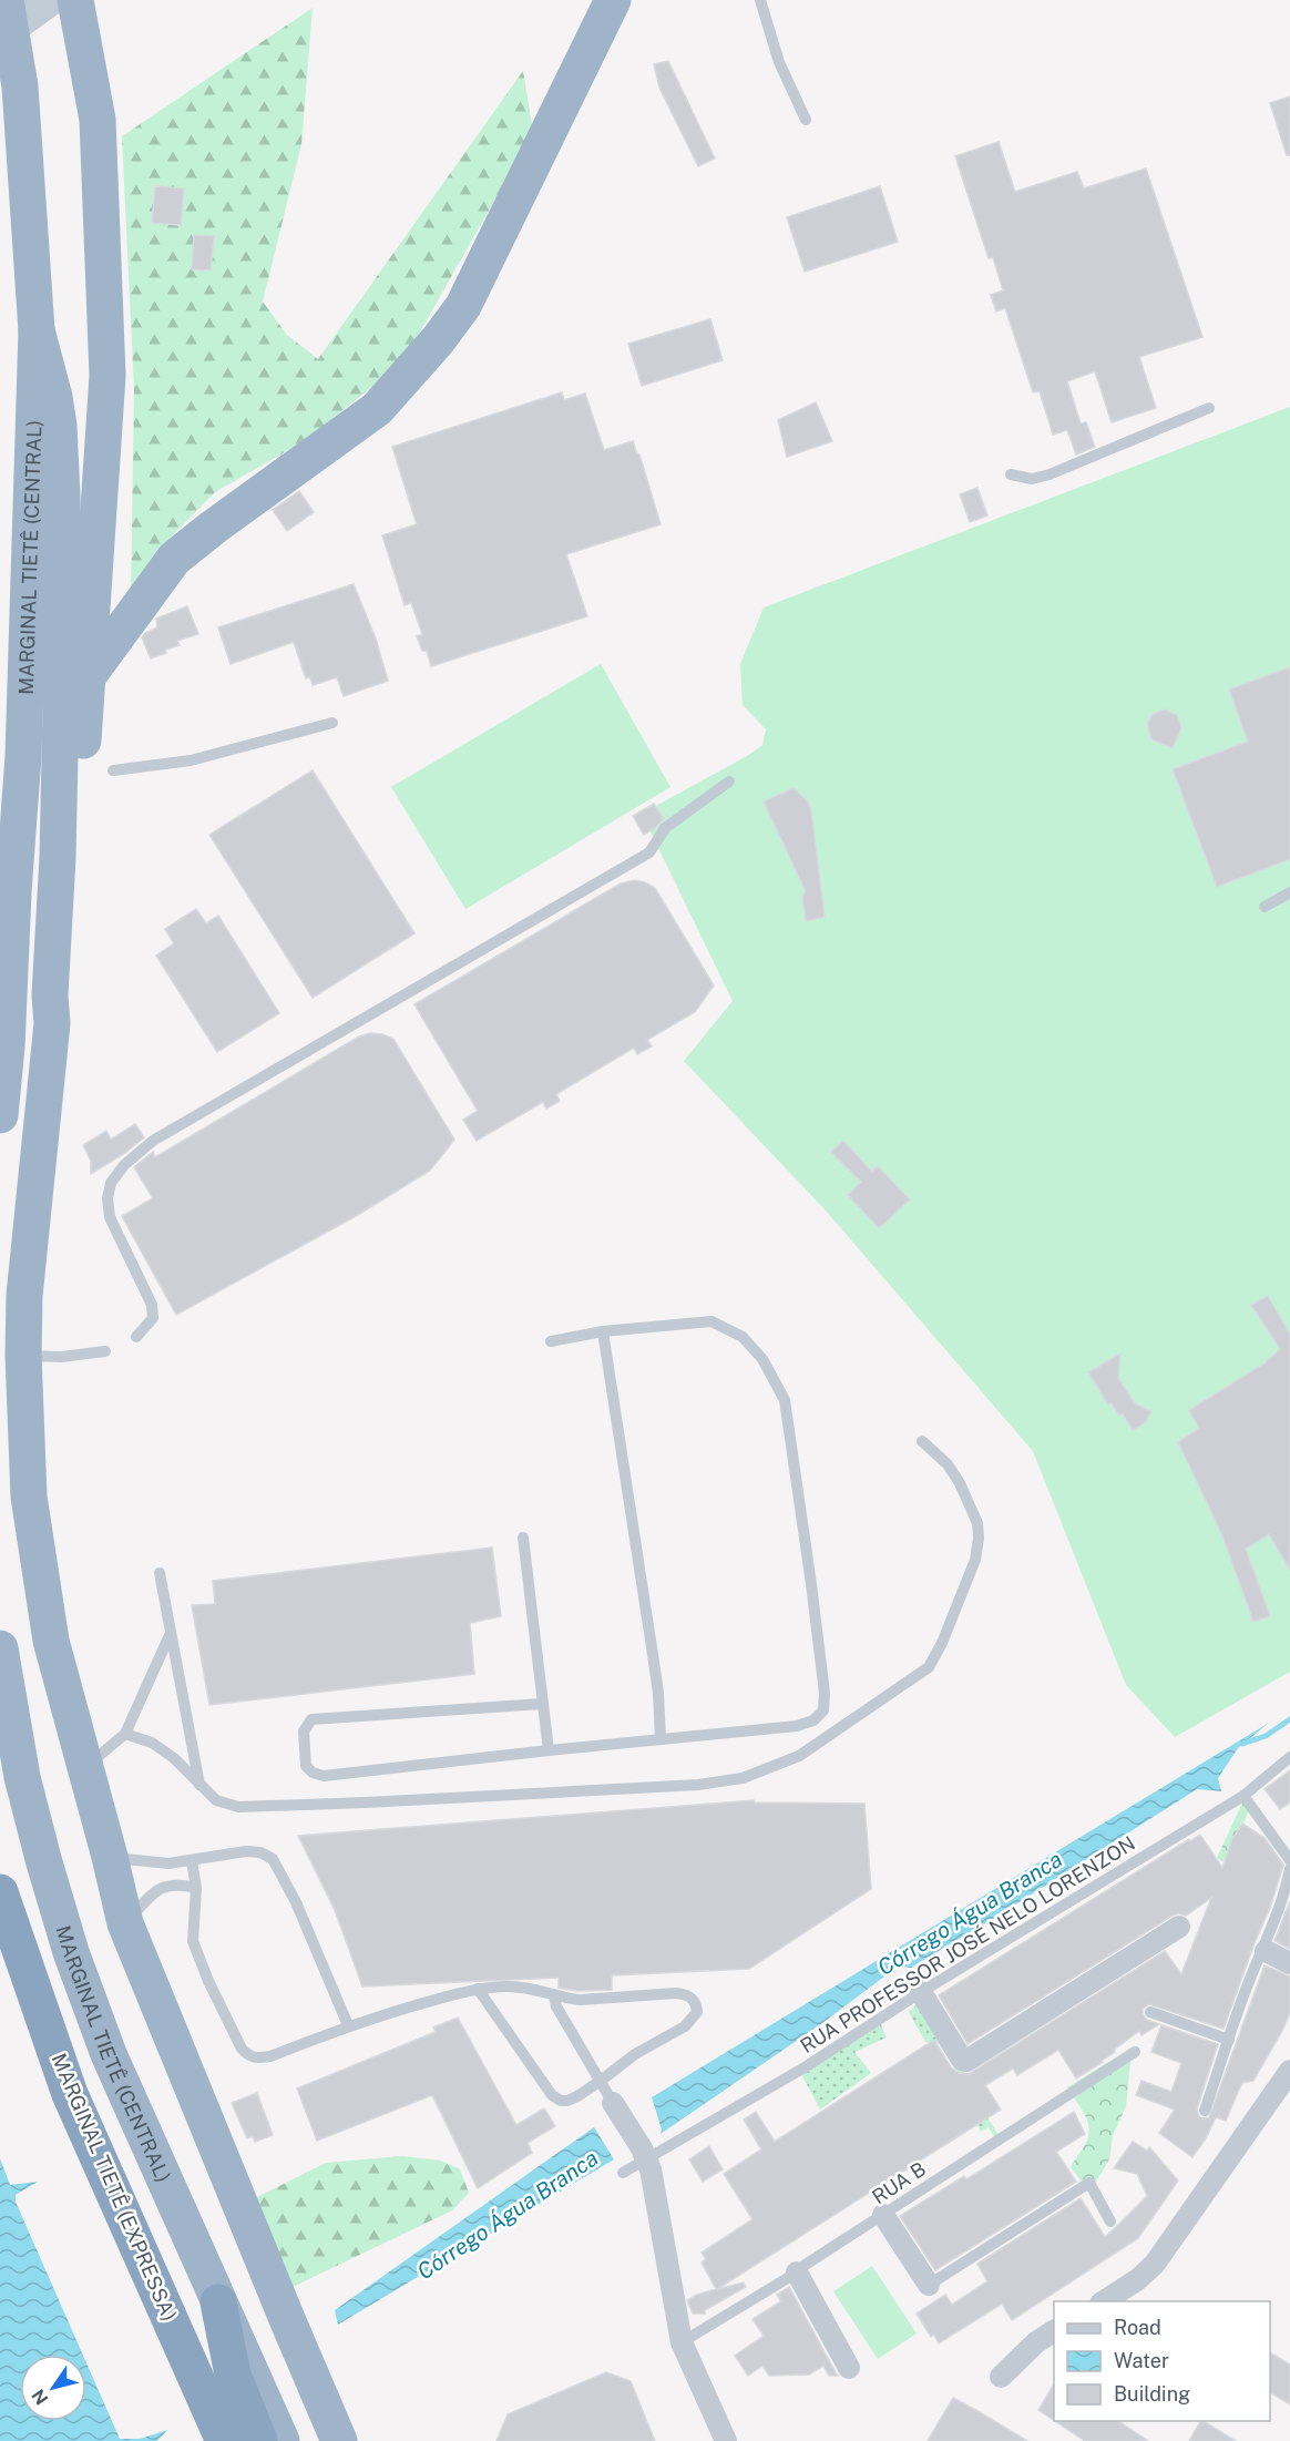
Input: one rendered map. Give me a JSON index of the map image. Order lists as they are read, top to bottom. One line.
{"streets":{"highway":["MARGINAL TIETÊ (CENTRAL)","MARGINAL TIETÊ (EXPRESSA)"],"lane":["RUA PROFESSOR JOSÉ NELO LORENZON","RUA B"]},"water":["Córrego Água Branca"],"legend":["Road","Water","Building"],"north":"bottom left"}
